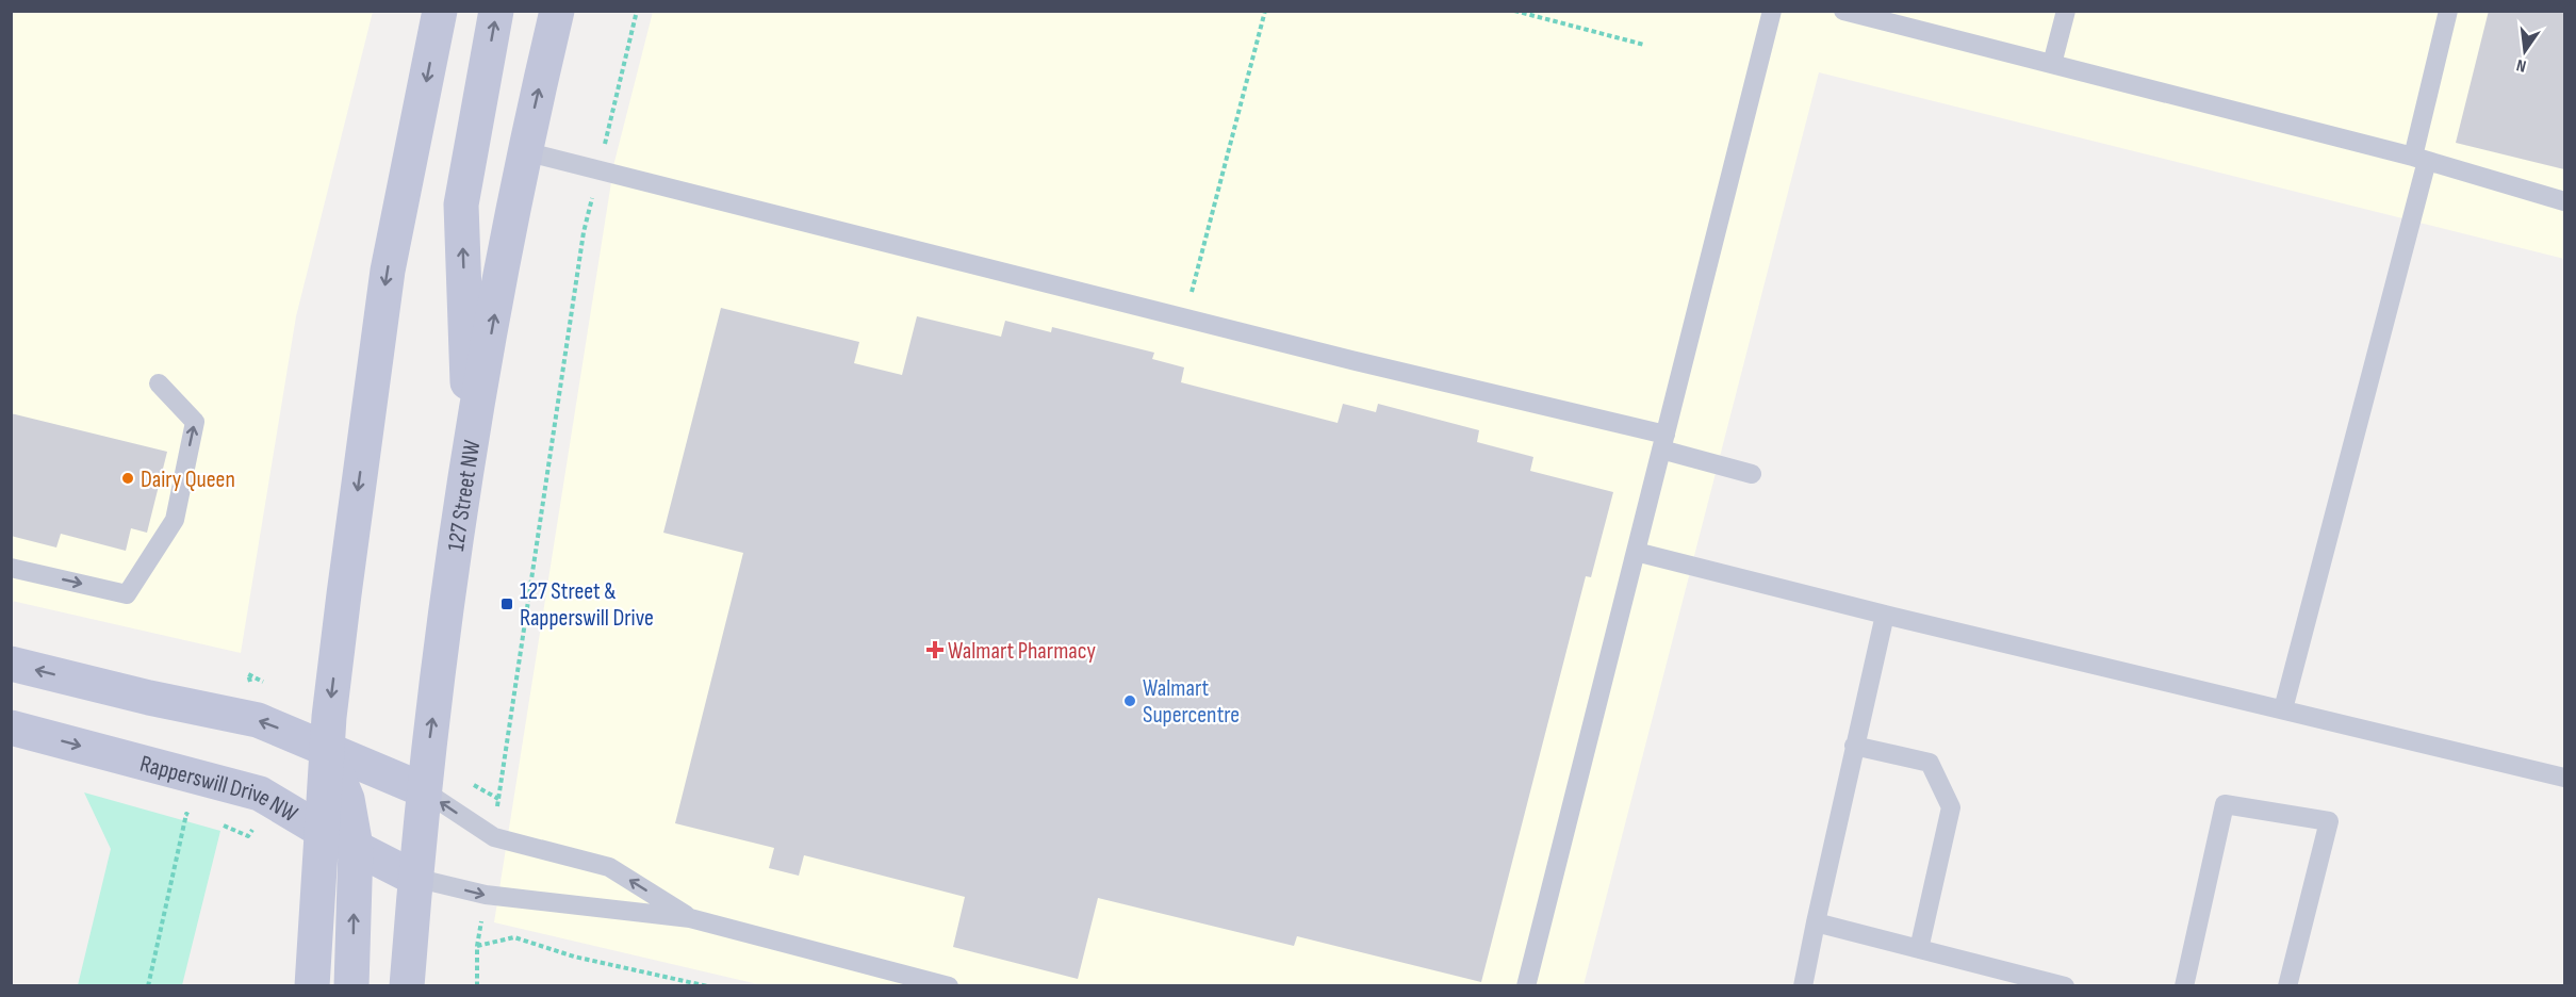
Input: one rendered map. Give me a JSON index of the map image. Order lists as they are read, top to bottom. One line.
{"streets":{"main road":["127 Street NW","Rapperswill Drive NW"]},"crossings":[["127 Street NW","Rapperswill Drive NW"]],"places":{"other":["Dairy Queen","Walmart Supercentre"],"transit":["127 Street & Rapperswill Drive"],"health":["Walmart Pharmacy"]},"north":"bottom"}
